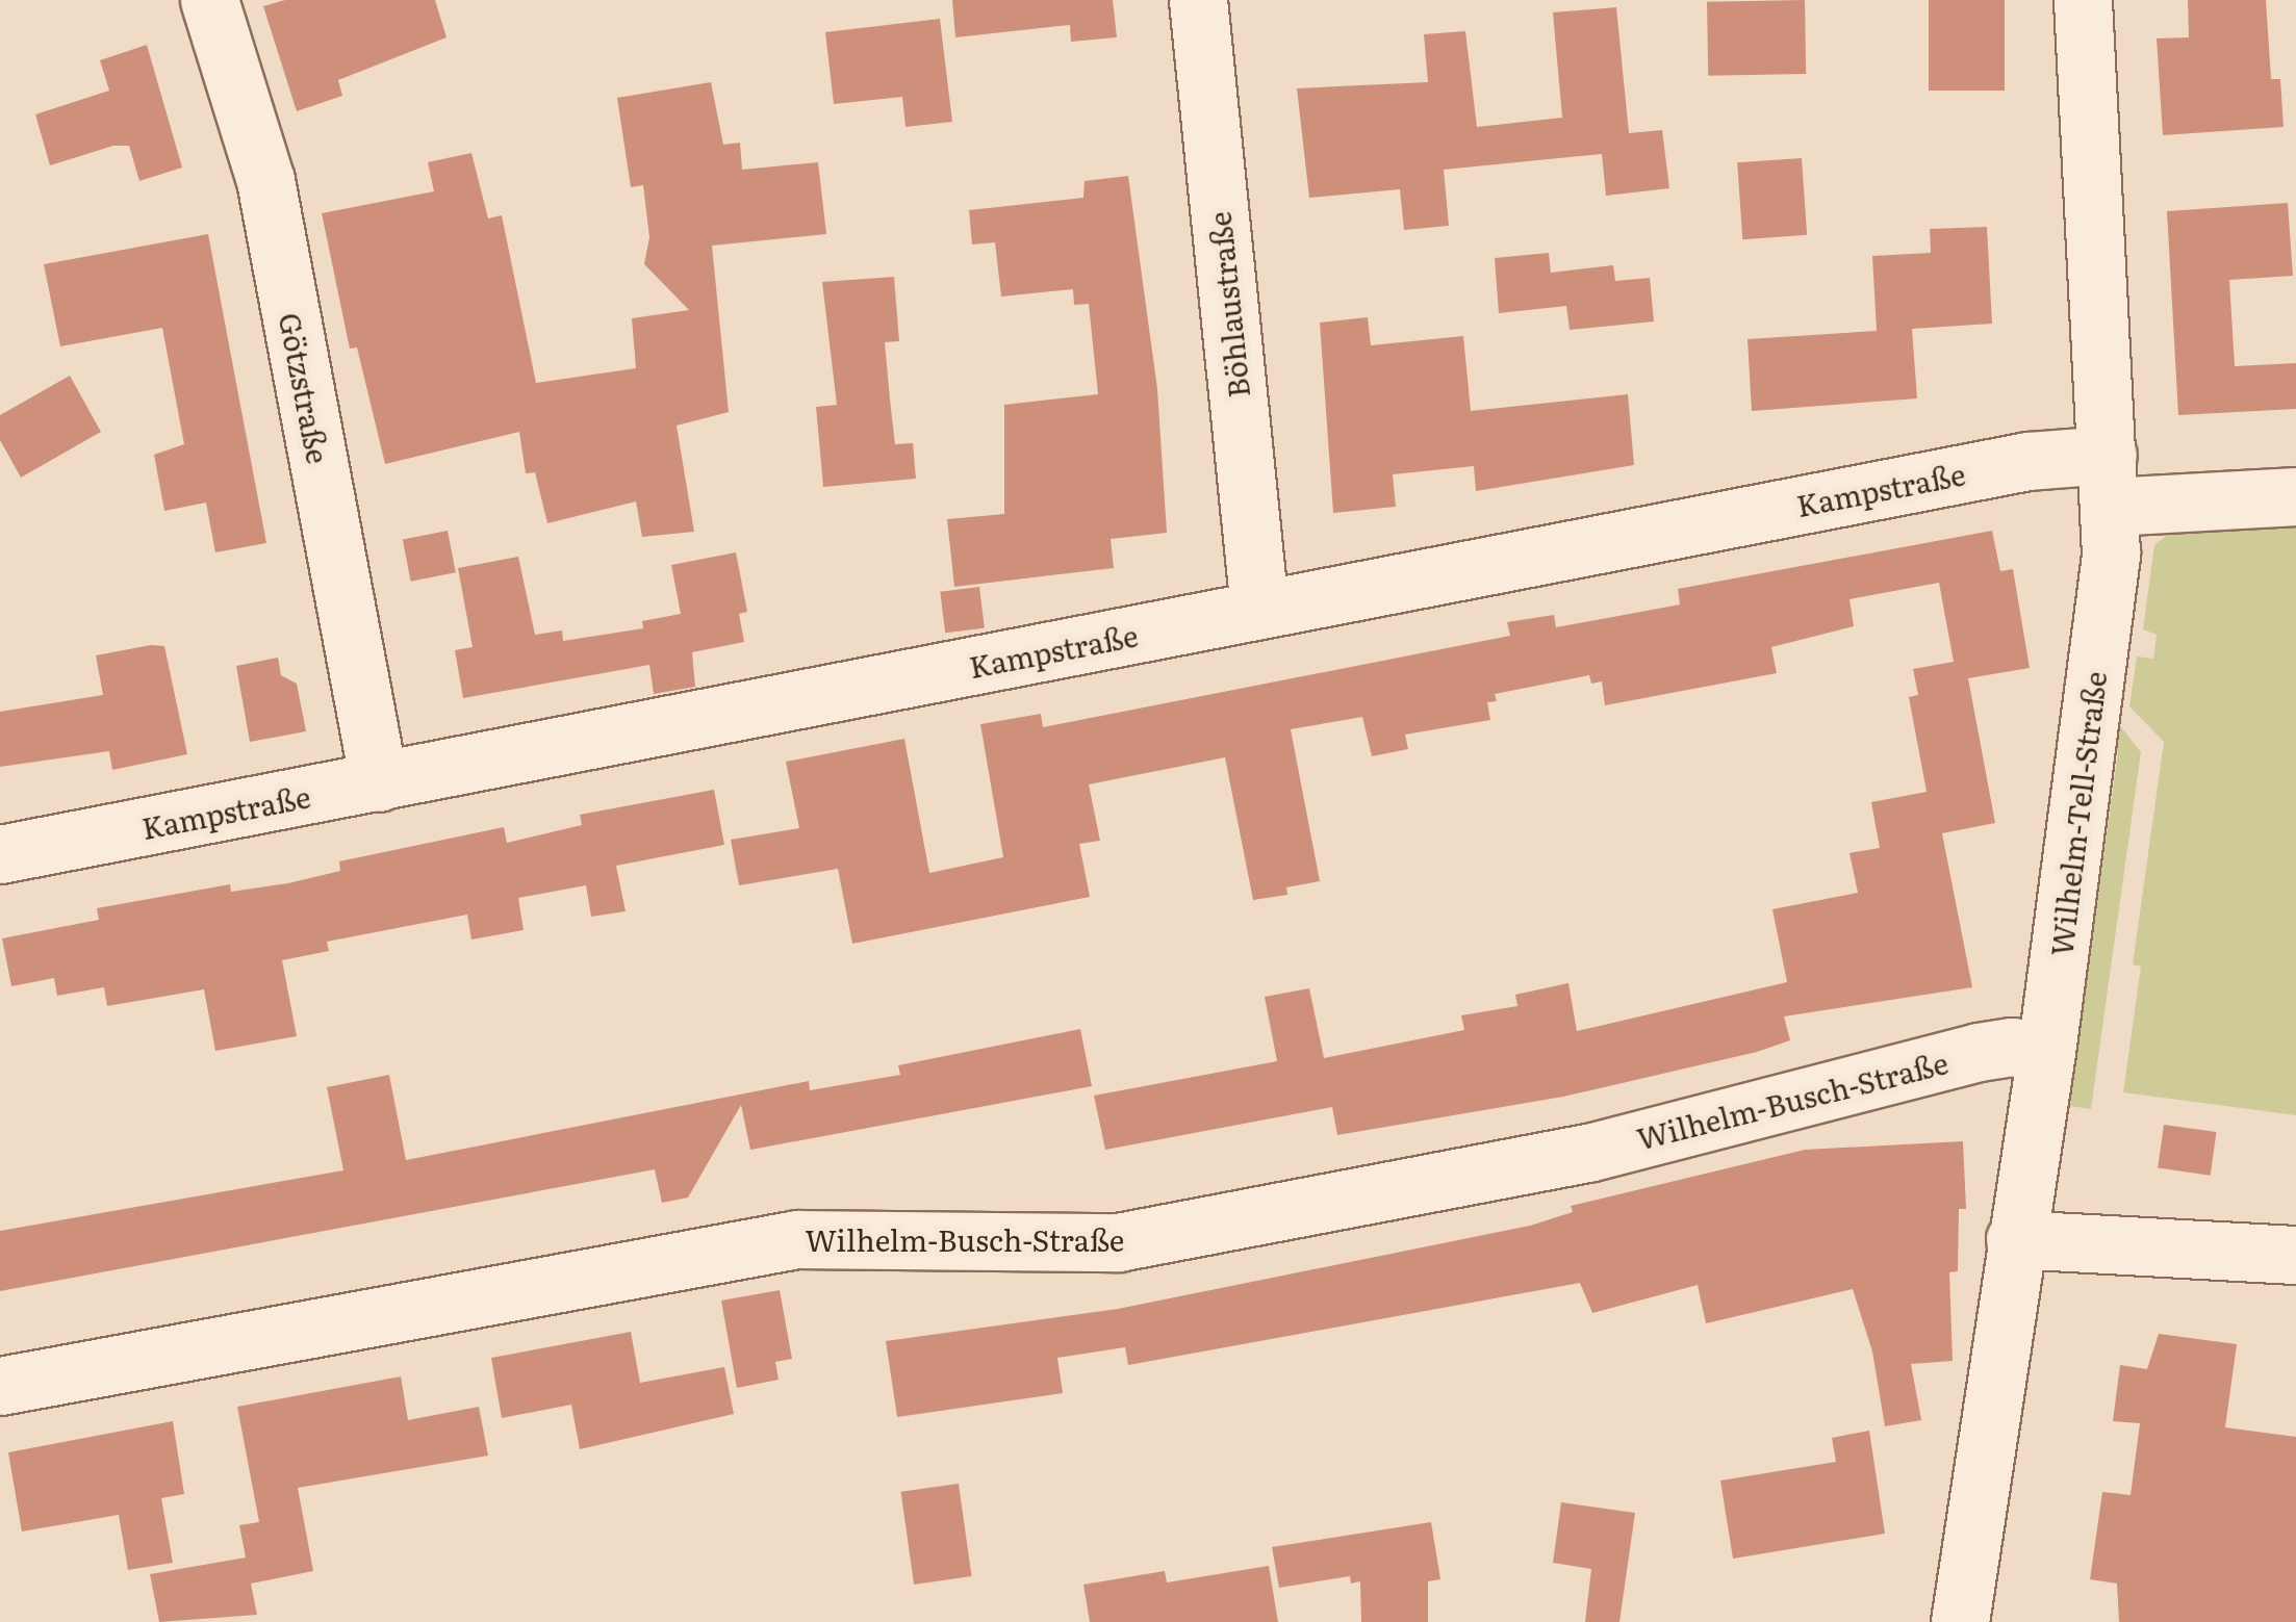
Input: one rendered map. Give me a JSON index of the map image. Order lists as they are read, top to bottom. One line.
{"streets":{"street":["Böhlaustraße","Götzstraße","Kampstraße","Wilhelm-Tell-Straße","Wilhelm-Busch-Straße"]},"crossings":[["Böhlaustraße","Kampstraße"],["Götzstraße","Kampstraße"],["Kampstraße","Wilhelm-Tell-Straße"],["Wilhelm-Tell-Straße","Wilhelm-Busch-Straße"]]}
